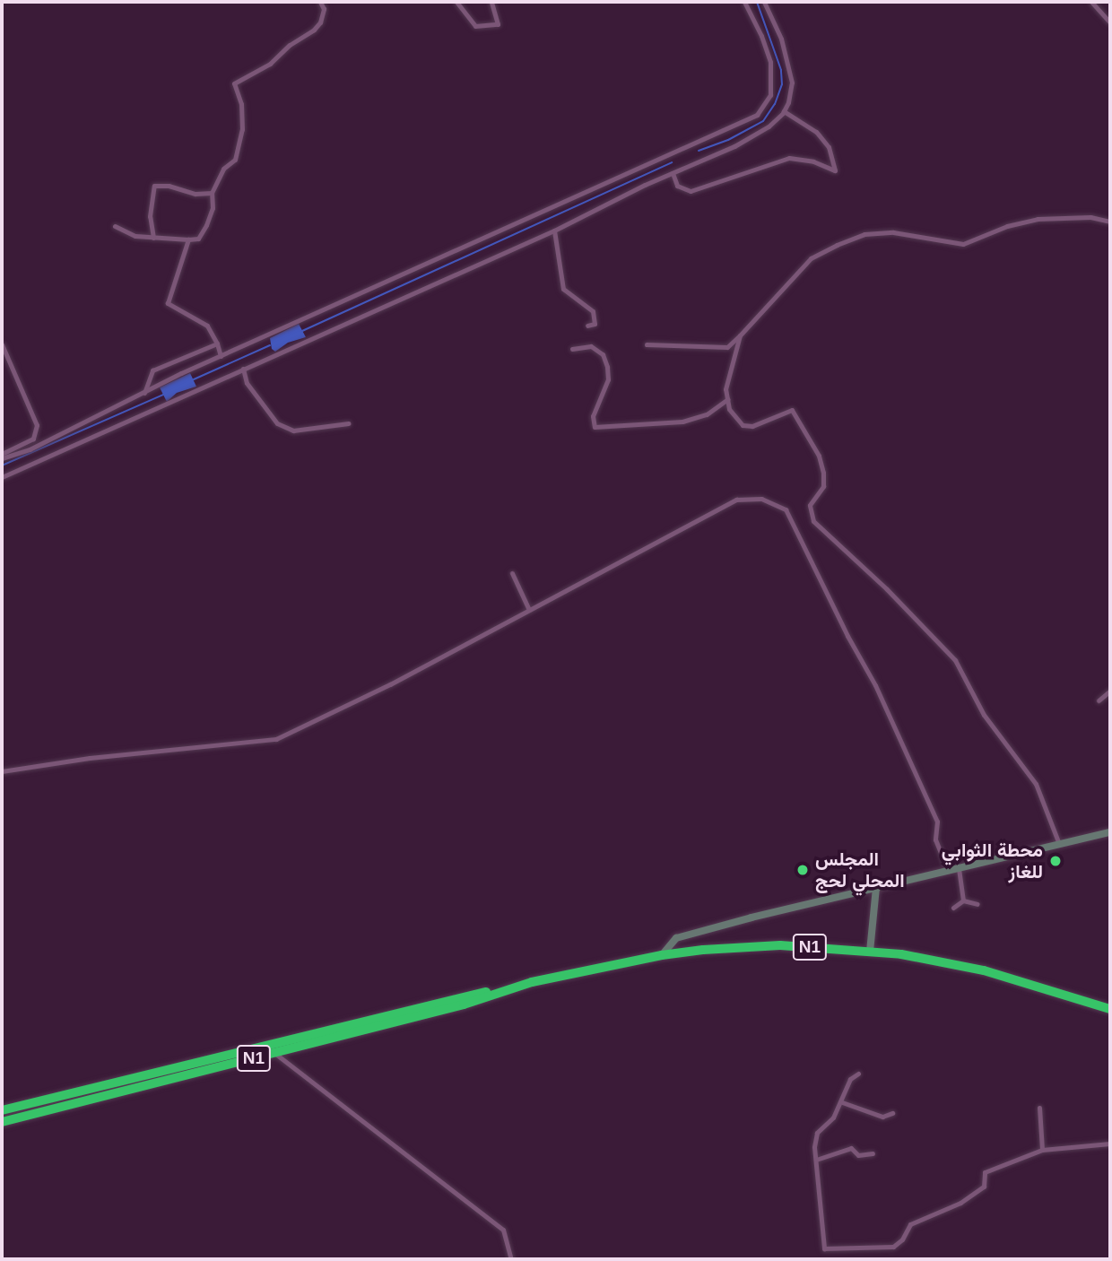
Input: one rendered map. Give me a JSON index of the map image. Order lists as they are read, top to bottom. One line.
{"streets":{"highway":["N1"]},"places":["محطة الثوابي للغاز","المجلس المحلي لحج"]}
